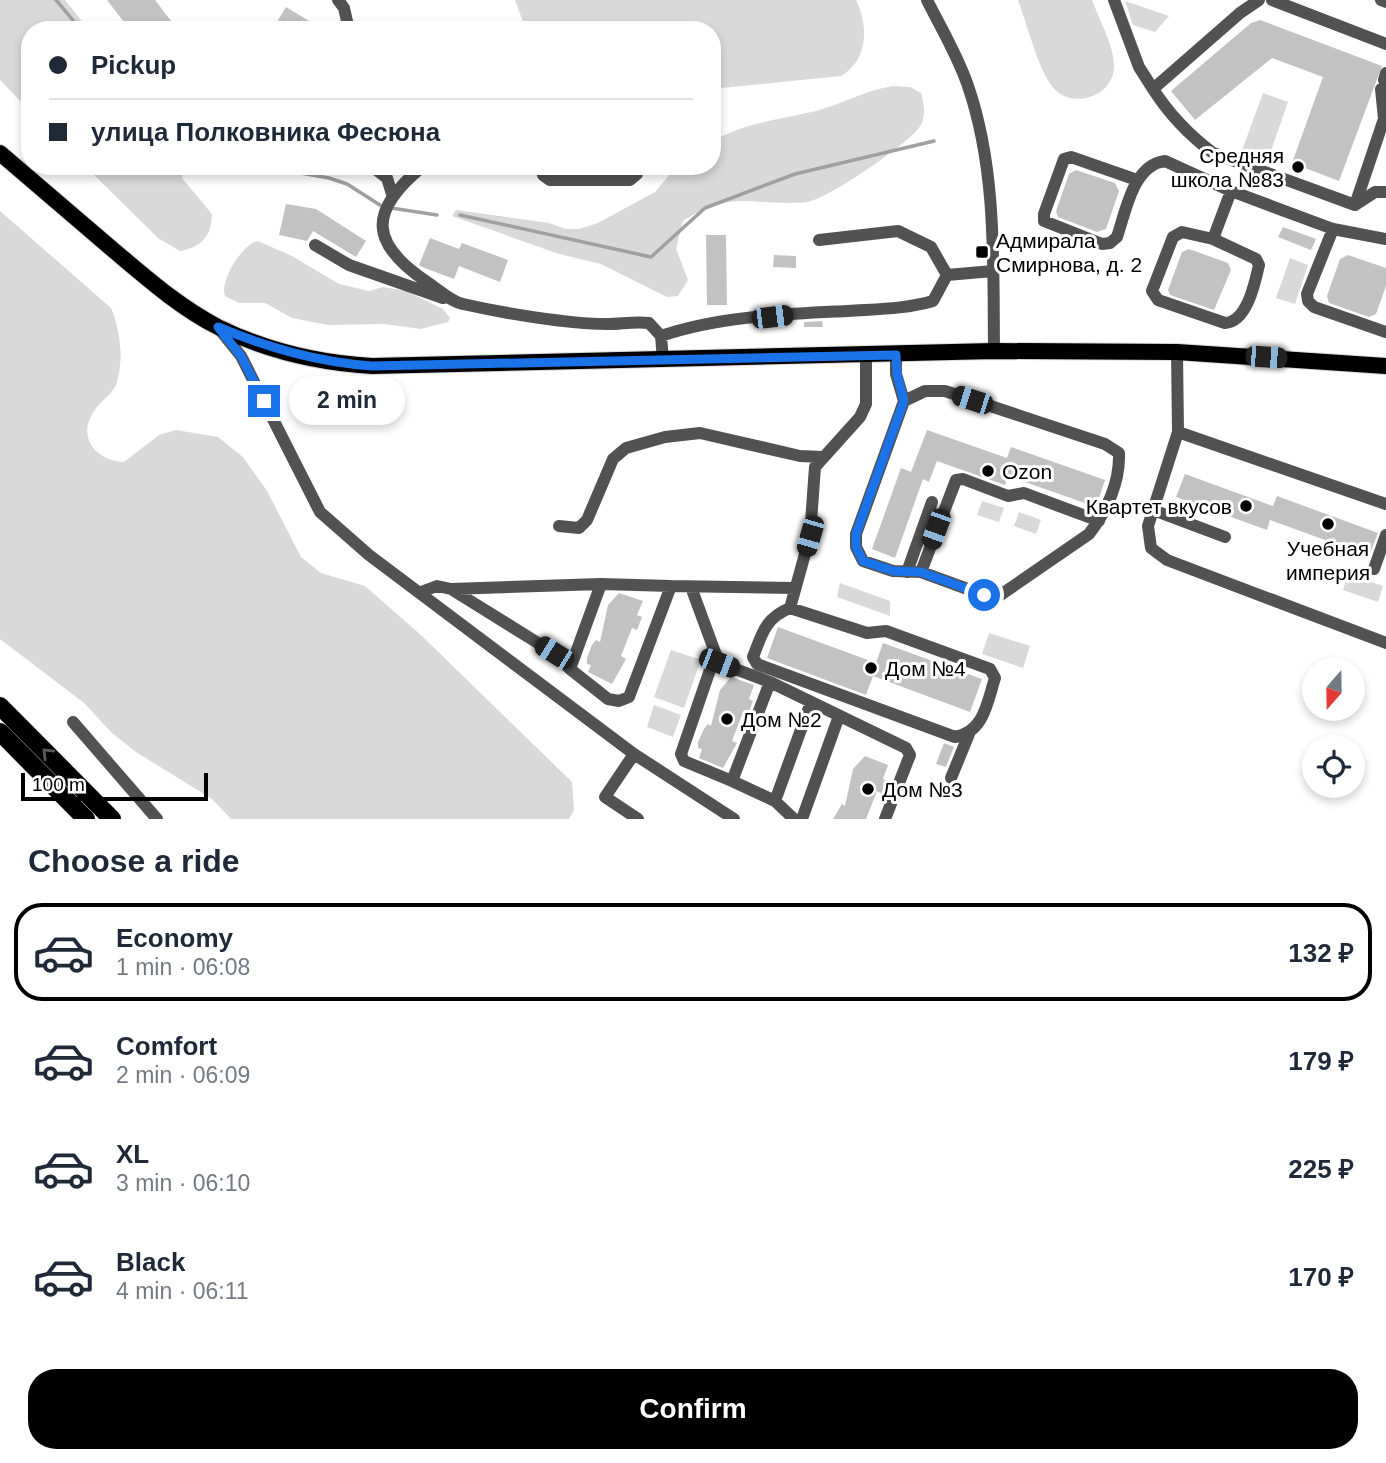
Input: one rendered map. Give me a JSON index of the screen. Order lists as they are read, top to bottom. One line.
{"places":{"other":["Средняя школа №83","Ozon","Квартет вкусов","Учебная империя","Дом №4","Дом №2","Дом №3"],"transit":["Адмирала Смирнова, д. 2"]},"scale_bar":"100 m","north":"bottom","page":{"banner":["Pickup","улица Полковника Фесюна"],"bubble":"2 min","scale":"100 m","heading":"Choose a ride","list":[{"name":"Economy","note":"1 min · 06:08","value":"132 ₽"},{"name":"Comfort","note":"2 min · 06:09","value":"179 ₽"},{"name":"XL","note":"3 min · 06:10","value":"225 ₽"},{"name":"Black","note":"4 min · 06:11","value":"170 ₽"}],"buttons":"Confirm"}}
